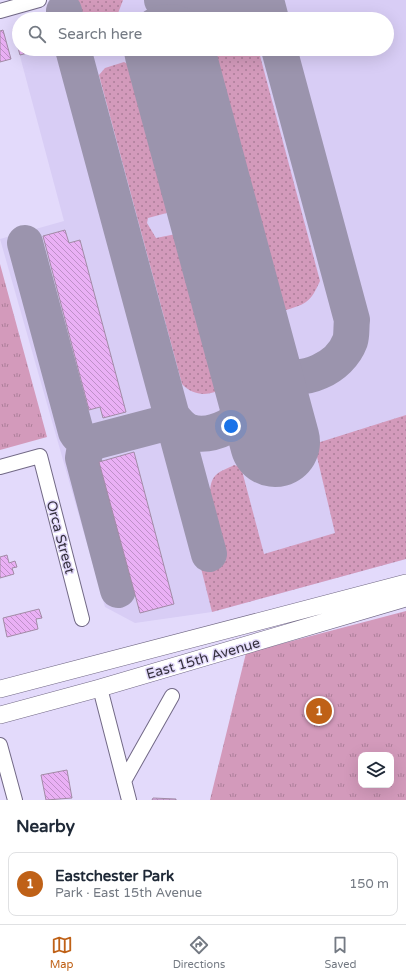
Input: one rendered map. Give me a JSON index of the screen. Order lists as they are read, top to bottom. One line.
{"streets":{"main road":["East 15th Avenue"],"street":["Orca Street"]},"page":{"search":"Search here","pins":"1","heading":"Nearby","list":[{"mark":"1","name":"Eastchester Park","note":"Park · East 15th Avenue","value":"150 m"}],"nav":["Map","Directions","Saved"]}}
